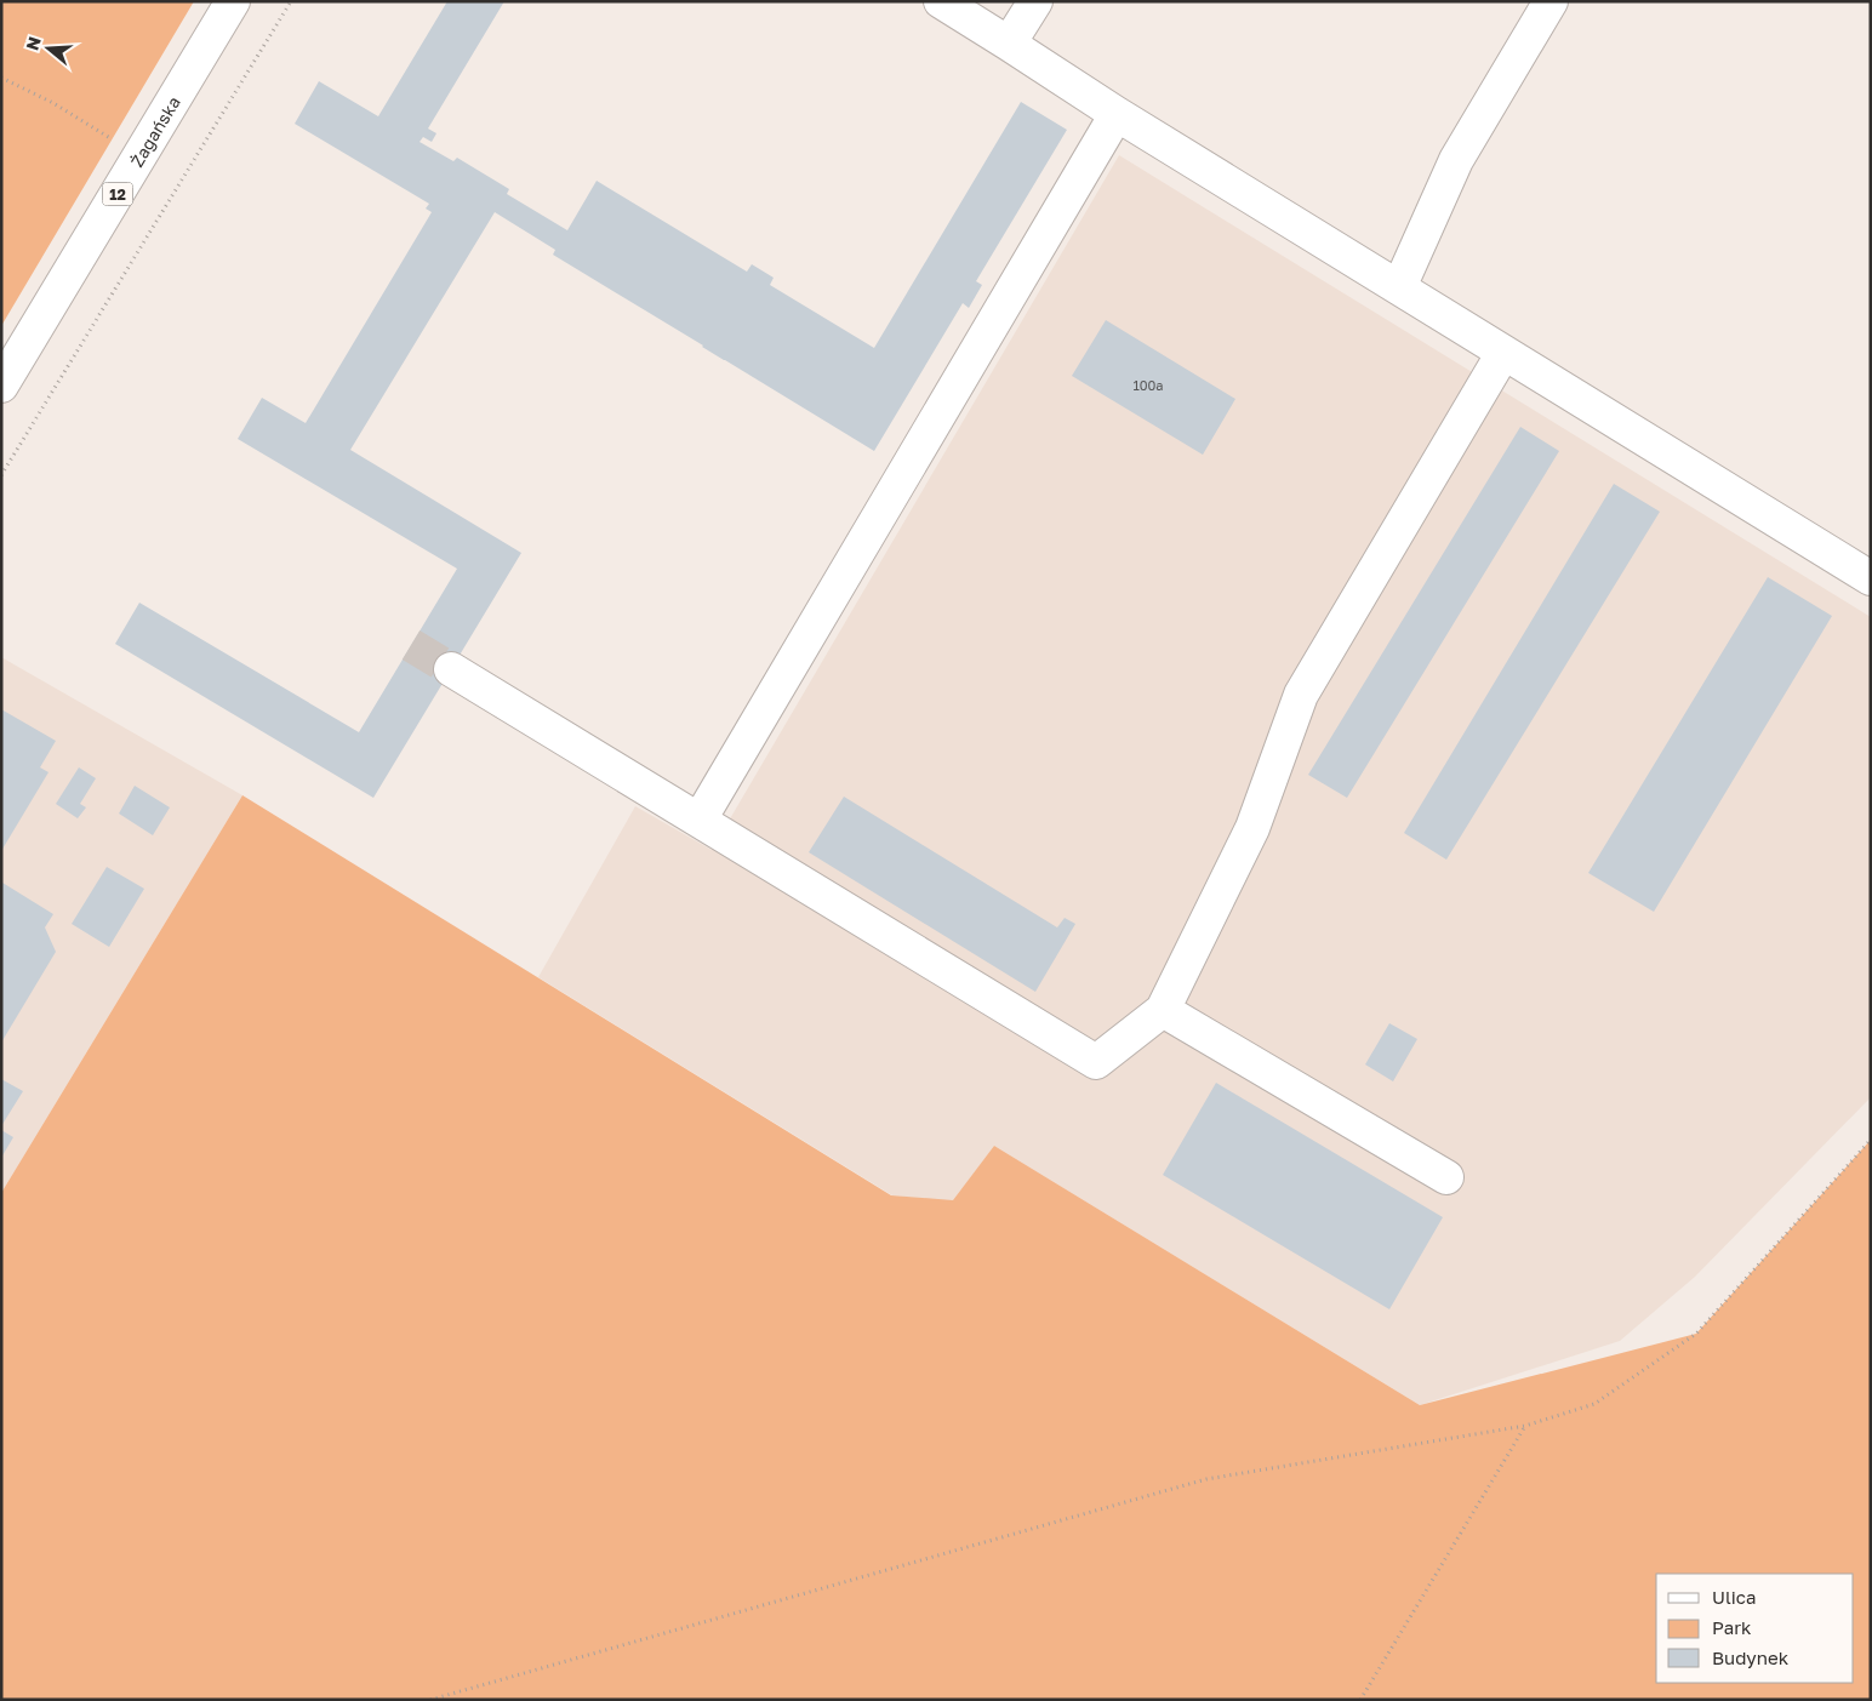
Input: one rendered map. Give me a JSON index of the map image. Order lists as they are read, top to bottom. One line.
{"streets":{"main road":["Żagańska","12"]},"house_numbers":["100a"],"legend":["Ulica","Park","Budynek"],"north":"left"}
